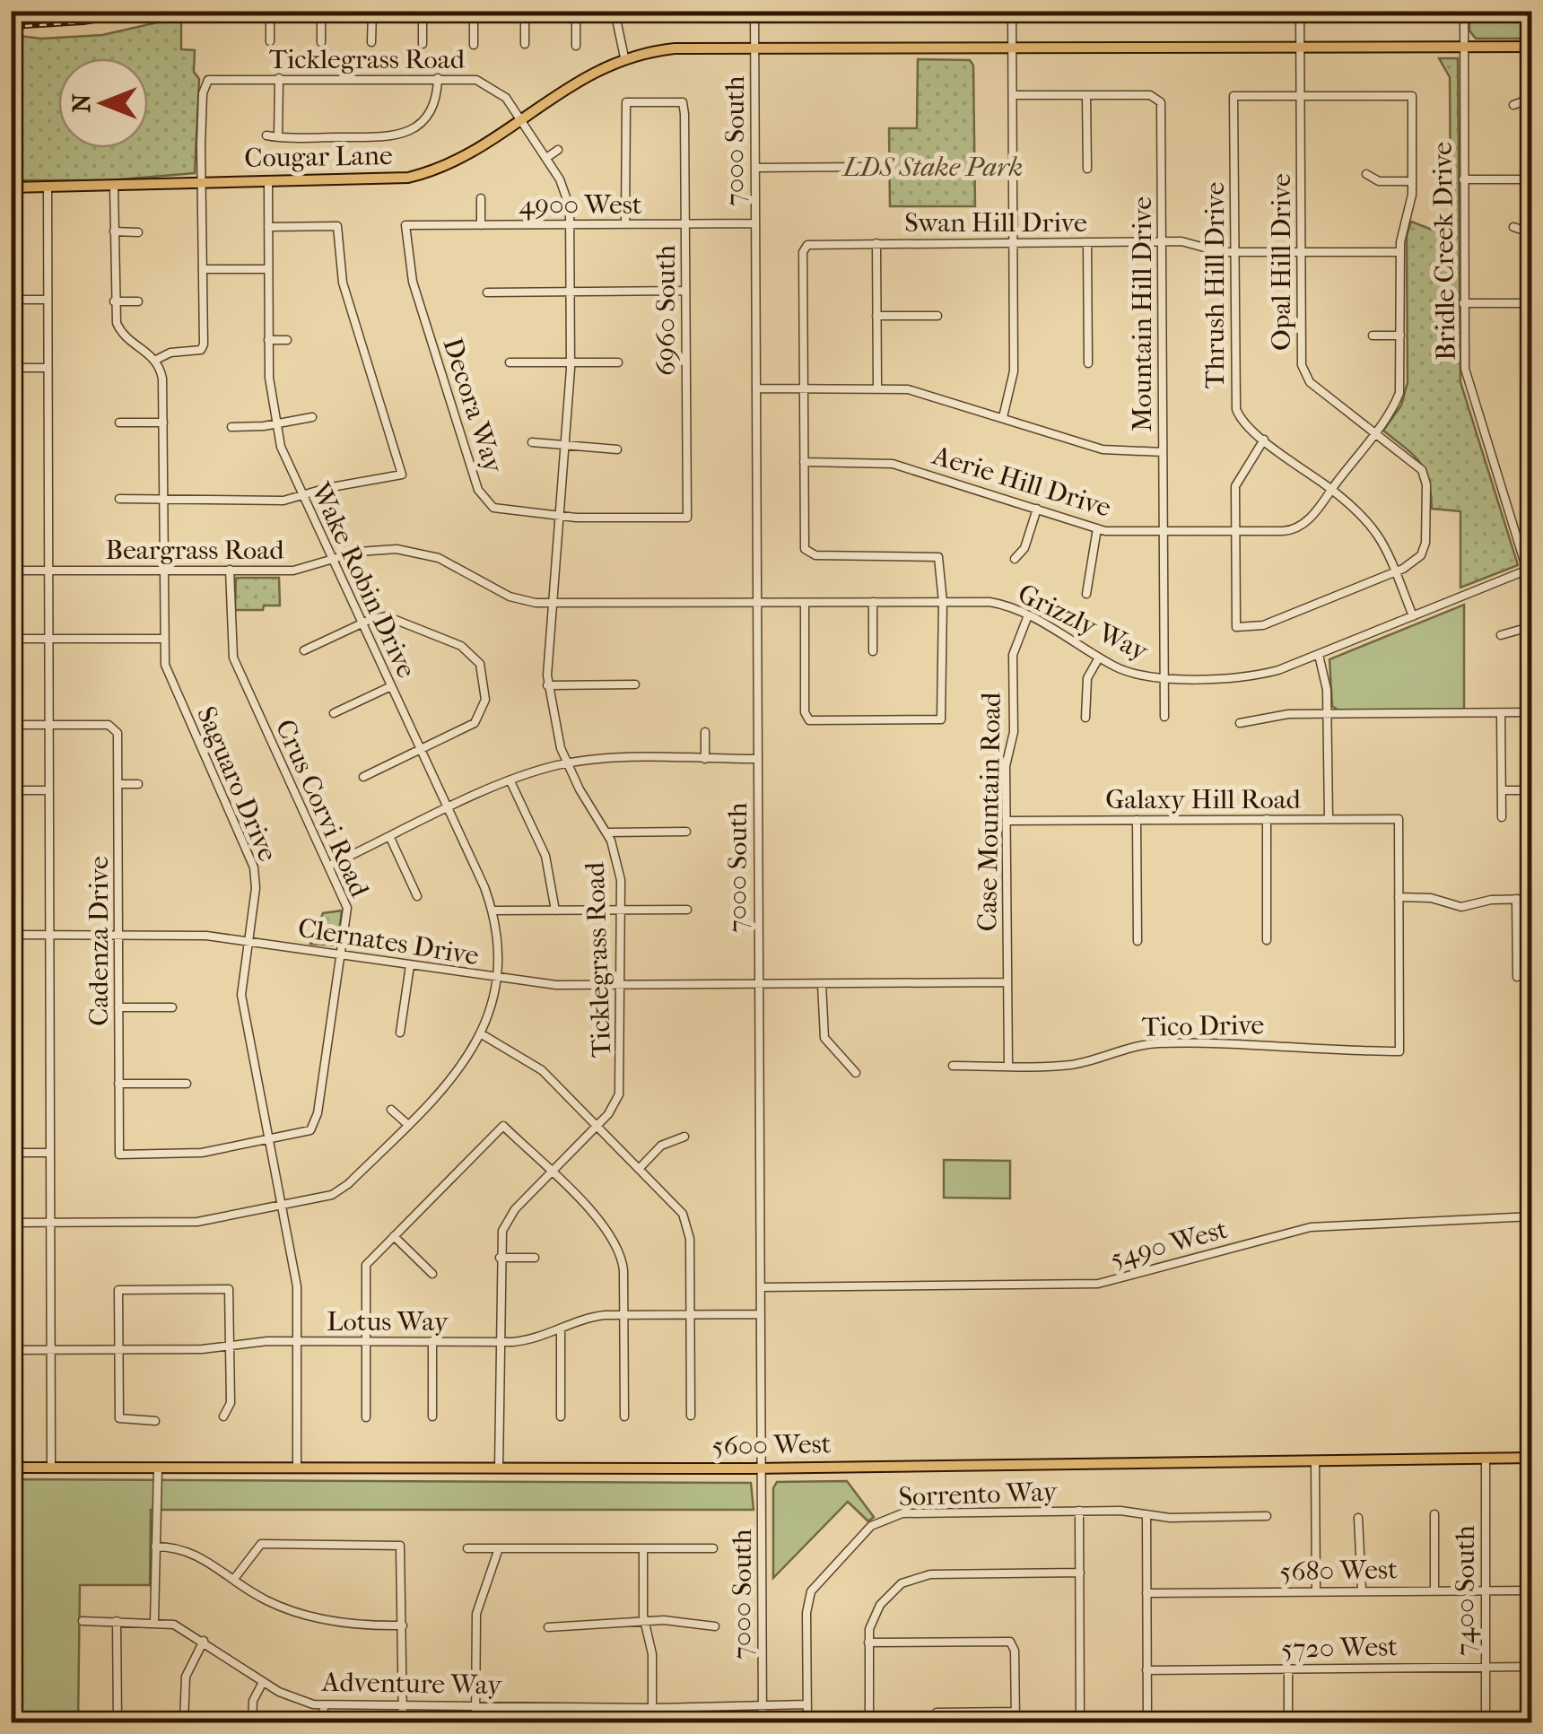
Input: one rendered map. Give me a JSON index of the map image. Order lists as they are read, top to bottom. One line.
{"streets":{"main road":["Cougar Lane","5600 West"],"street":["Ticklegrass Road","7000 South","4900 West","Swan Hill Drive","Bridle Creek Drive","Opal Hill Drive","Thrush Hill Drive","6960 South","Mountain Hill Drive","Decora Way","Aerie Hill Drive","Beargrass Road","Wake Robin Drive","Grizzly Way","Saguaro Drive","Galaxy Hill Road","Crus Corvi Road","Case Mountain Road","Cadenza Drive","Clernates Drive","Tico Drive","5490 West","Lotus Way","Sorrento Way","5680 West","7400 South","5720 West","Adventure Way"]},"crossings":[["Ticklegrass Road","Cougar Lane"],["Ticklegrass Road","4900 West"],["Ticklegrass Road","Decora Way"],["Ticklegrass Road","Beargrass Road"],["Ticklegrass Road","Clernates Drive"],["Ticklegrass Road","Lotus Way"],["Ticklegrass Road","5600 West"],["7000 South","Cougar Lane"],["7000 South","4900 West"],["7000 South","Beargrass Road"],["7000 South","Grizzly Way"],["7000 South","Clernates Drive"],["7000 South","5490 West"],["7000 South","Lotus Way"],["7000 South","5600 West"],["7000 South","Adventure Way"],["Cougar Lane","Bridle Creek Drive"],["Cougar Lane","Opal Hill Drive"],["Cougar Lane","Wake Robin Drive"],["4900 West","6960 South"],["4900 West","Decora Way"],["Swan Hill Drive","Opal Hill Drive"],["Swan Hill Drive","Thrush Hill Drive"],["Swan Hill Drive","Mountain Hill Drive"],["Swan Hill Drive","Aerie Hill Drive"],["Bridle Creek Drive","Grizzly Way"],["Opal Hill Drive","Thrush Hill Drive"],["Opal Hill Drive","Aerie Hill Drive"],["Thrush Hill Drive","Aerie Hill Drive"],["Thrush Hill Drive","Grizzly Way"],["6960 South","Decora Way"],["Mountain Hill Drive","Aerie Hill Drive"],["Mountain Hill Drive","Grizzly Way"],["Beargrass Road","Wake Robin Drive"],["Beargrass Road","Grizzly Way"],["Beargrass Road","Saguaro Drive"],["Beargrass Road","Crus Corvi Road"],["Wake Robin Drive","Saguaro Drive"],["Wake Robin Drive","Clernates Drive"],["Grizzly Way","Case Mountain Road"],["Saguaro Drive","Crus Corvi Road"],["Saguaro Drive","Clernates Drive"],["Saguaro Drive","Lotus Way"],["Saguaro Drive","5600 West"],["Galaxy Hill Road","Case Mountain Road"],["Galaxy Hill Road","Tico Drive"],["Crus Corvi Road","Cadenza Drive"],["Crus Corvi Road","Clernates Drive"],["Case Mountain Road","Clernates Drive"],["Case Mountain Road","Tico Drive"],["Cadenza Drive","Clernates Drive"],["5600 West","7400 South"],["Sorrento Way","Adventure Way"],["5680 West","7400 South"],["7400 South","5720 West"]],"parks":["LDS Stake Park"],"north":"left"}
